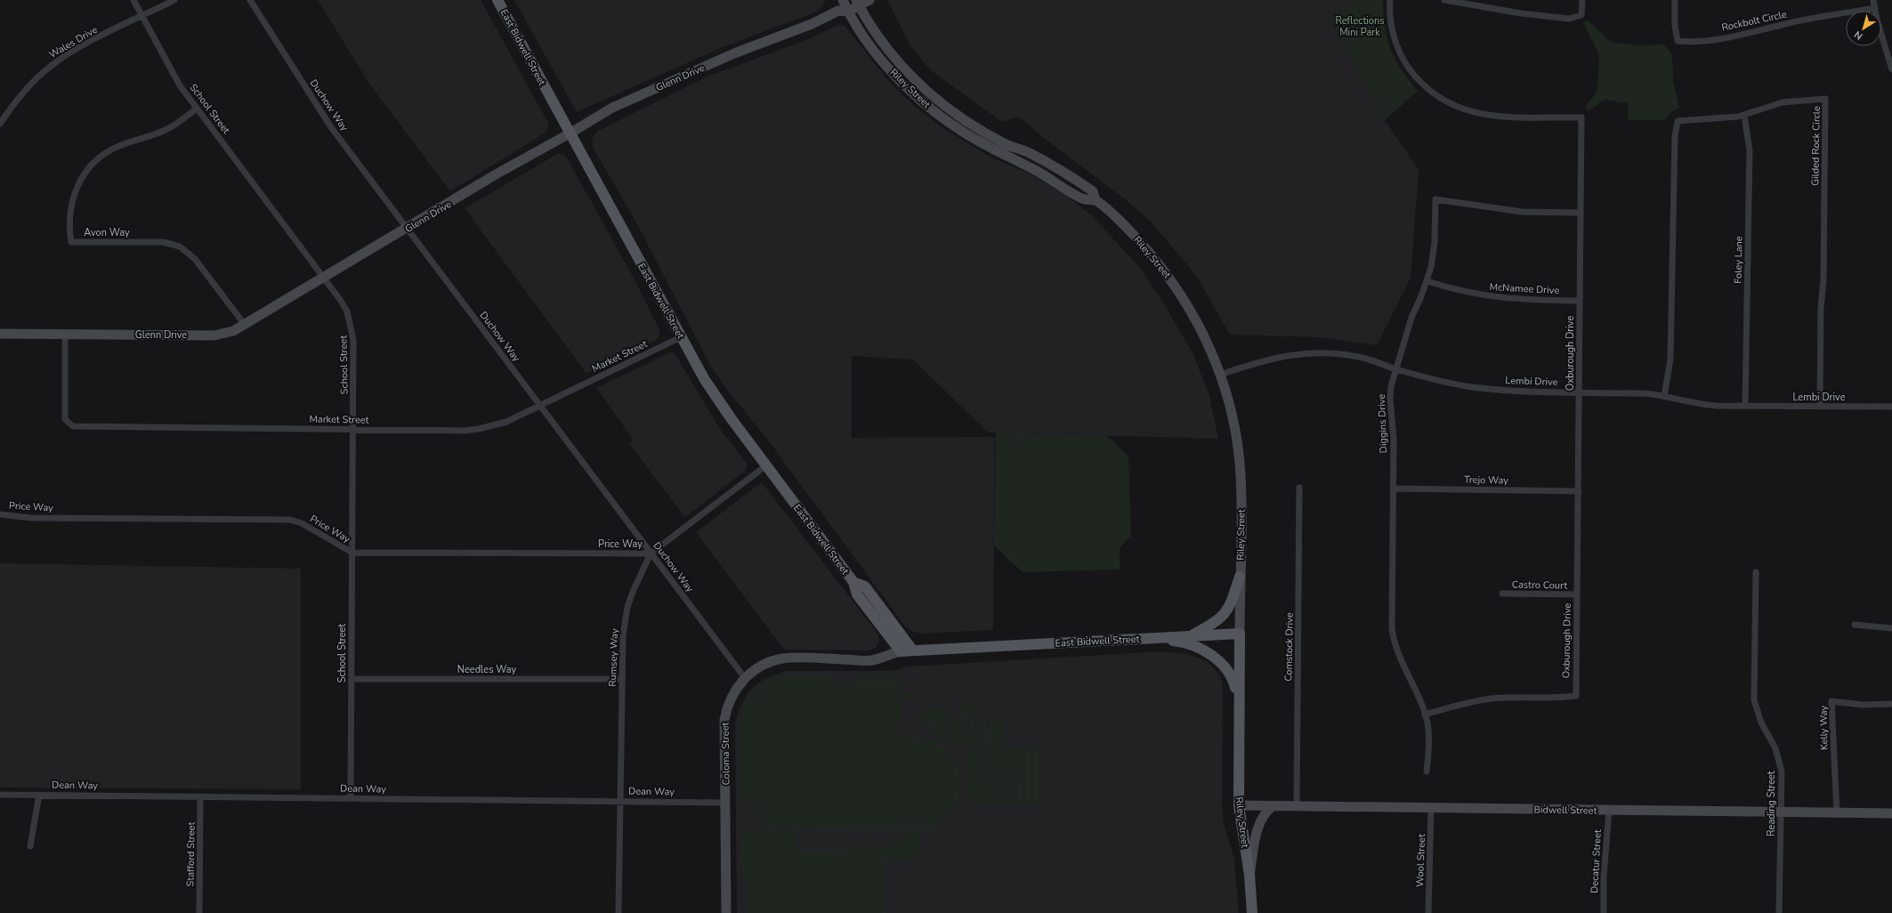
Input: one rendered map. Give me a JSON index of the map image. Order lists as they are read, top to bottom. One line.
{"streets":{"main road":["East Bidwell Street","Riley Street"],"street":["Rockbolt Circle","Wales Drive","Glenn Drive","Duchow Way","School Street","Gilded Rock Circle","Avon Way","Foley Lane","McNamee Drive","Oxburough Drive","Market Street","Lembi Drive","Diggins Drive","Trejo Way","Price Way","Castro Court","Comstock Drive","Rumsey Way","Needles Way","Kelly Way","Coloma Street","Dean Way","Reading Street","Bidwell Street","Stafford Street","Wool Street","Decatur Street"]},"crossings":[["Wales Drive","School Street"],["East Bidwell Street","Glenn Drive"],["East Bidwell Street","Riley Street"],["East Bidwell Street","Market Street"],["East Bidwell Street","Rumsey Way"],["East Bidwell Street","Coloma Street"],["Glenn Drive","Duchow Way"],["Glenn Drive","School Street"],["Glenn Drive","Avon Way"],["Glenn Drive","Market Street"],["Riley Street","Lembi Drive"],["Riley Street","Bidwell Street"],["Duchow Way","Market Street"],["Duchow Way","Price Way"],["Duchow Way","Rumsey Way"],["Duchow Way","Coloma Street"],["School Street","Avon Way"],["School Street","Market Street"],["School Street","Price Way"],["School Street","Needles Way"],["School Street","Dean Way"],["Gilded Rock Circle","Foley Lane"],["Gilded Rock Circle","Lembi Drive"],["Foley Lane","Lembi Drive"],["McNamee Drive","Oxburough Drive"],["McNamee Drive","Diggins Drive"],["Oxburough Drive","Lembi Drive"],["Oxburough Drive","Diggins Drive"],["Oxburough Drive","Trejo Way"],["Oxburough Drive","Castro Court"],["Lembi Drive","Diggins Drive"],["Diggins Drive","Trejo Way"],["Price Way","Rumsey Way"],["Comstock Drive","Bidwell Street"],["Rumsey Way","Needles Way"],["Rumsey Way","Dean Way"],["Kelly Way","Bidwell Street"],["Coloma Street","Dean Way"],["Dean Way","Stafford Street"],["Reading Street","Bidwell Street"],["Bidwell Street","Wool Street"],["Bidwell Street","Decatur Street"]],"parks":["Reflections Mini Park"],"north":"bottom left"}
